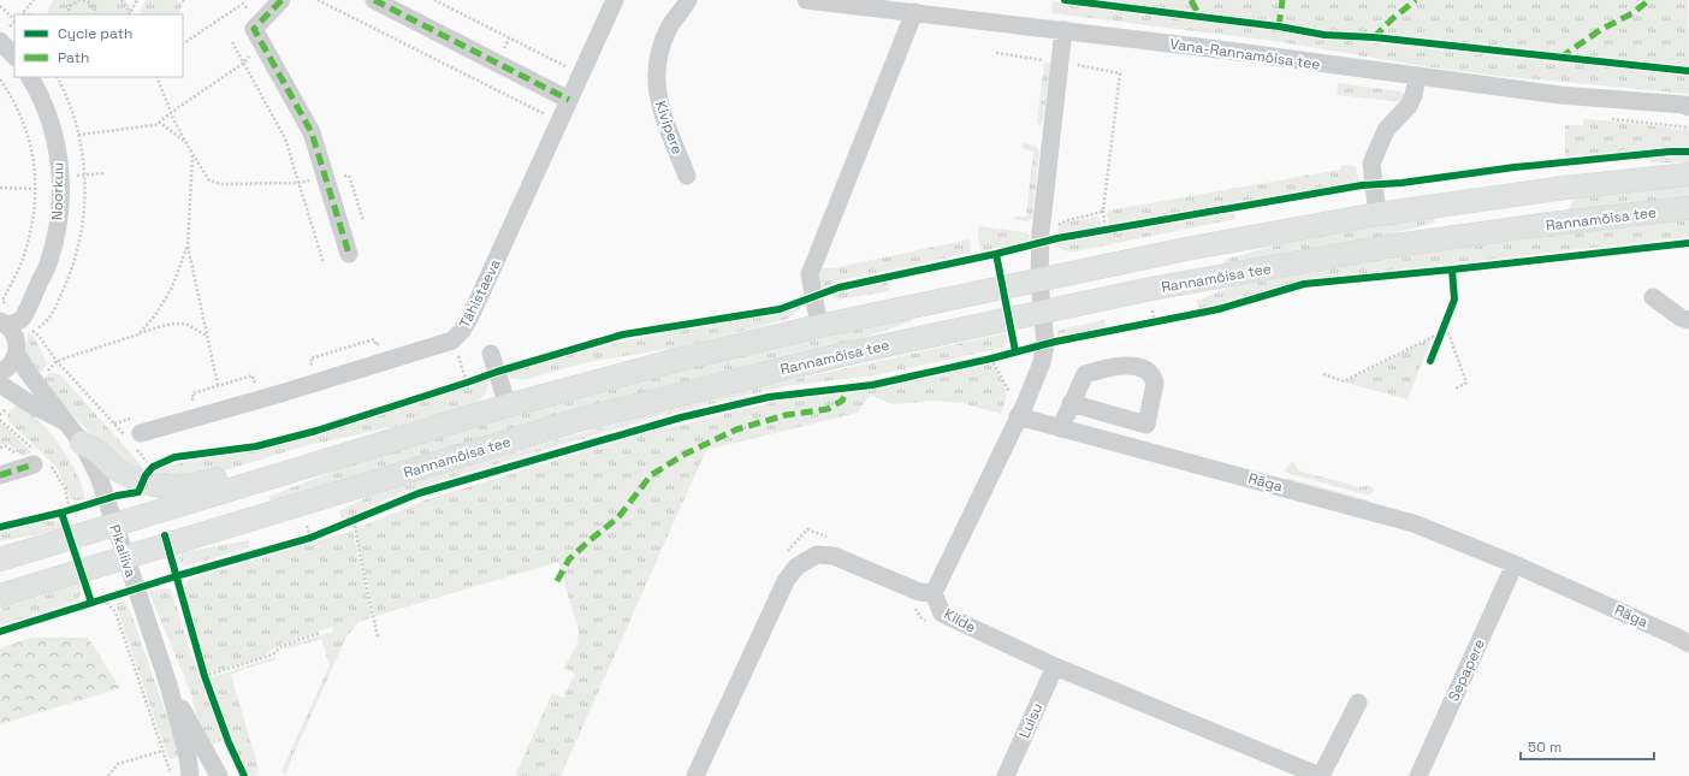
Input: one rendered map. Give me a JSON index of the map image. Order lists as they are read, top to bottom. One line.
{"streets":{"main road":["Rannamõisa tee"],"street":["Vana-Rannamõisa tee","Kivipere","Noorkuu","Tähistaeva","Räga","Pikaliiva","Kilde","Sepapere","Luisu"]},"crossings":[["Noorkuu","Pikaliiva"],["Rannamõisa tee","Pikaliiva"],["Räga","Sepapere"],["Kilde","Luisu"]],"legend":["Cycle path","Path"],"scale_bar":"50 m"}
